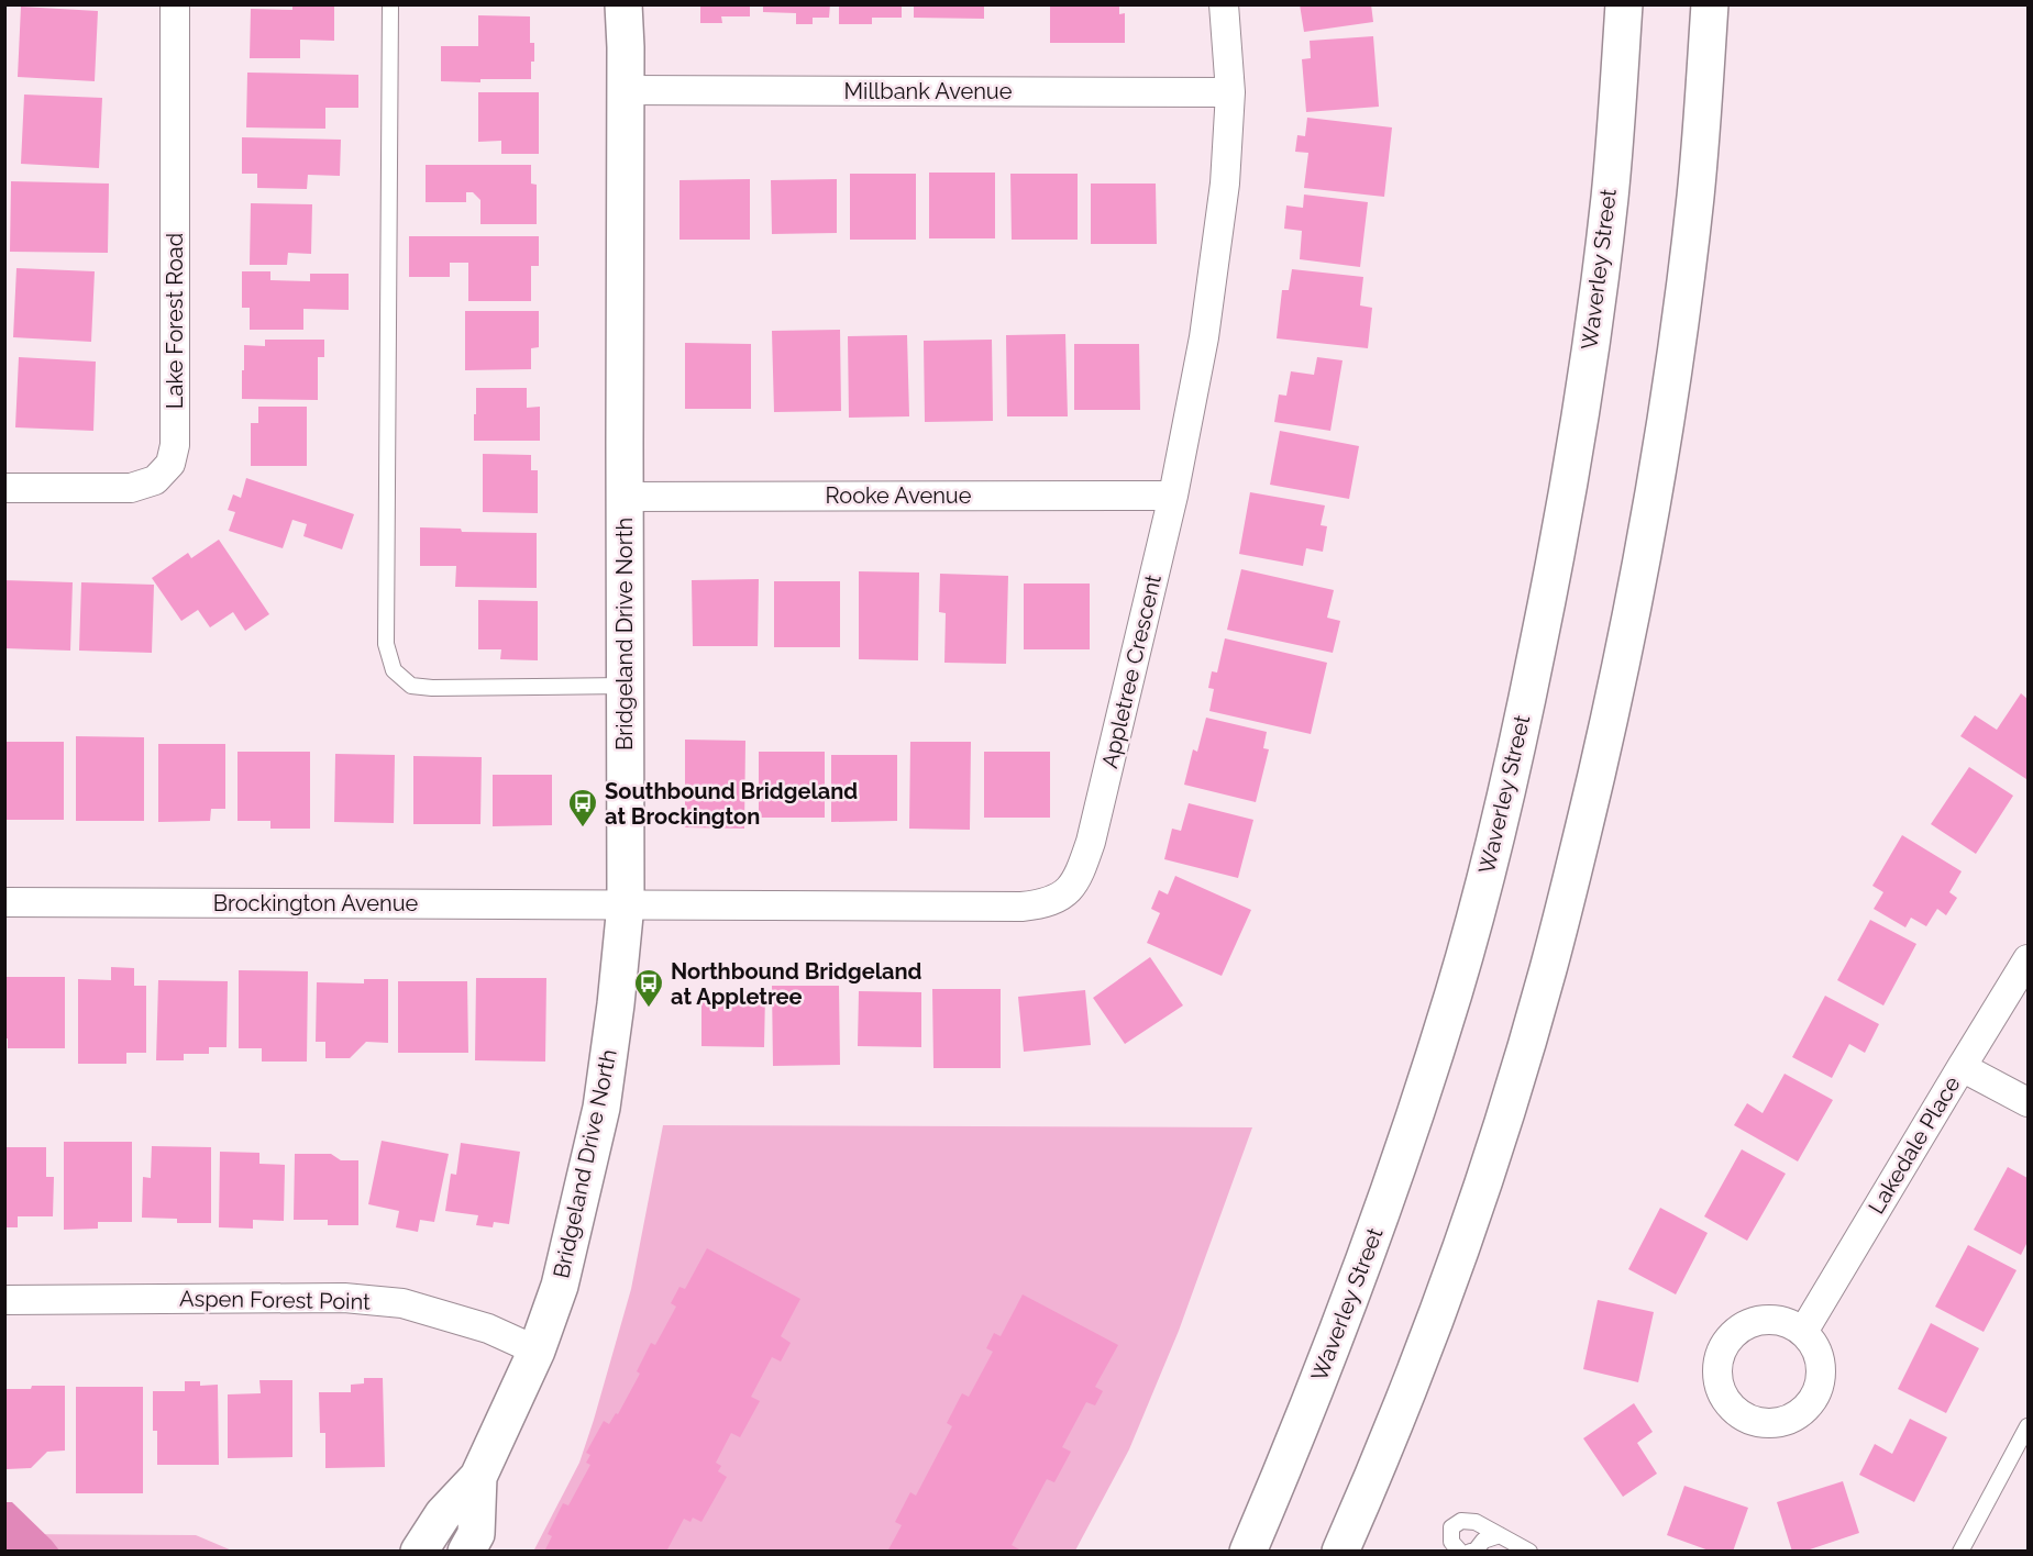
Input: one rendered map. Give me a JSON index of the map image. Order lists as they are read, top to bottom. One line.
{"streets":{"main road":["Waverley Street","Bridgeland Drive North"],"street":["Millbank Avenue","Lake Forest Road","Rooke Avenue","Appletree Crescent","Brockington Avenue","Lakedale Place","Aspen Forest Point"]},"crossings":[["Millbank Avenue","Bridgeland Drive North"],["Millbank Avenue","Appletree Crescent"],["Rooke Avenue","Bridgeland Drive North"],["Rooke Avenue","Appletree Crescent"],["Bridgeland Drive North","Appletree Crescent"],["Bridgeland Drive North","Brockington Avenue"],["Bridgeland Drive North","Aspen Forest Point"],["Appletree Crescent","Brockington Avenue"]],"places":{"bus stop":["Southbound Bridgeland at Brockington","Northbound Bridgeland at Appletree"]}}
